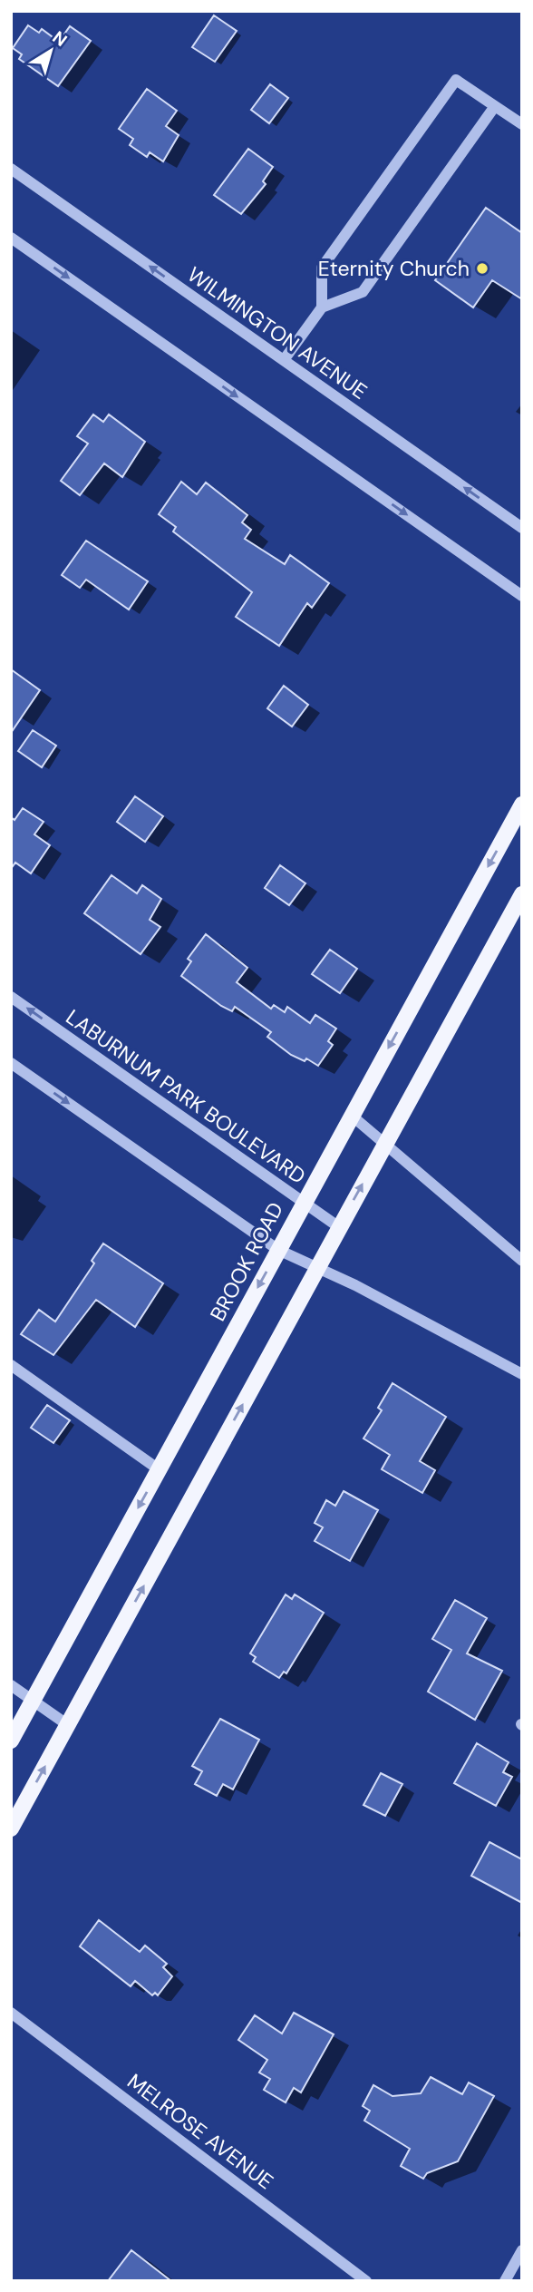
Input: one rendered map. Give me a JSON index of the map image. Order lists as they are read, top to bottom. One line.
{"streets":{"main road":["BROOK ROAD"],"street":["WILMINGTON AVENUE","LABURNUM PARK BOULEVARD","MELROSE AVENUE"]},"crossings":[["LABURNUM PARK BOULEVARD","BROOK ROAD"]],"places":["Eternity Church"],"north":"top right"}
